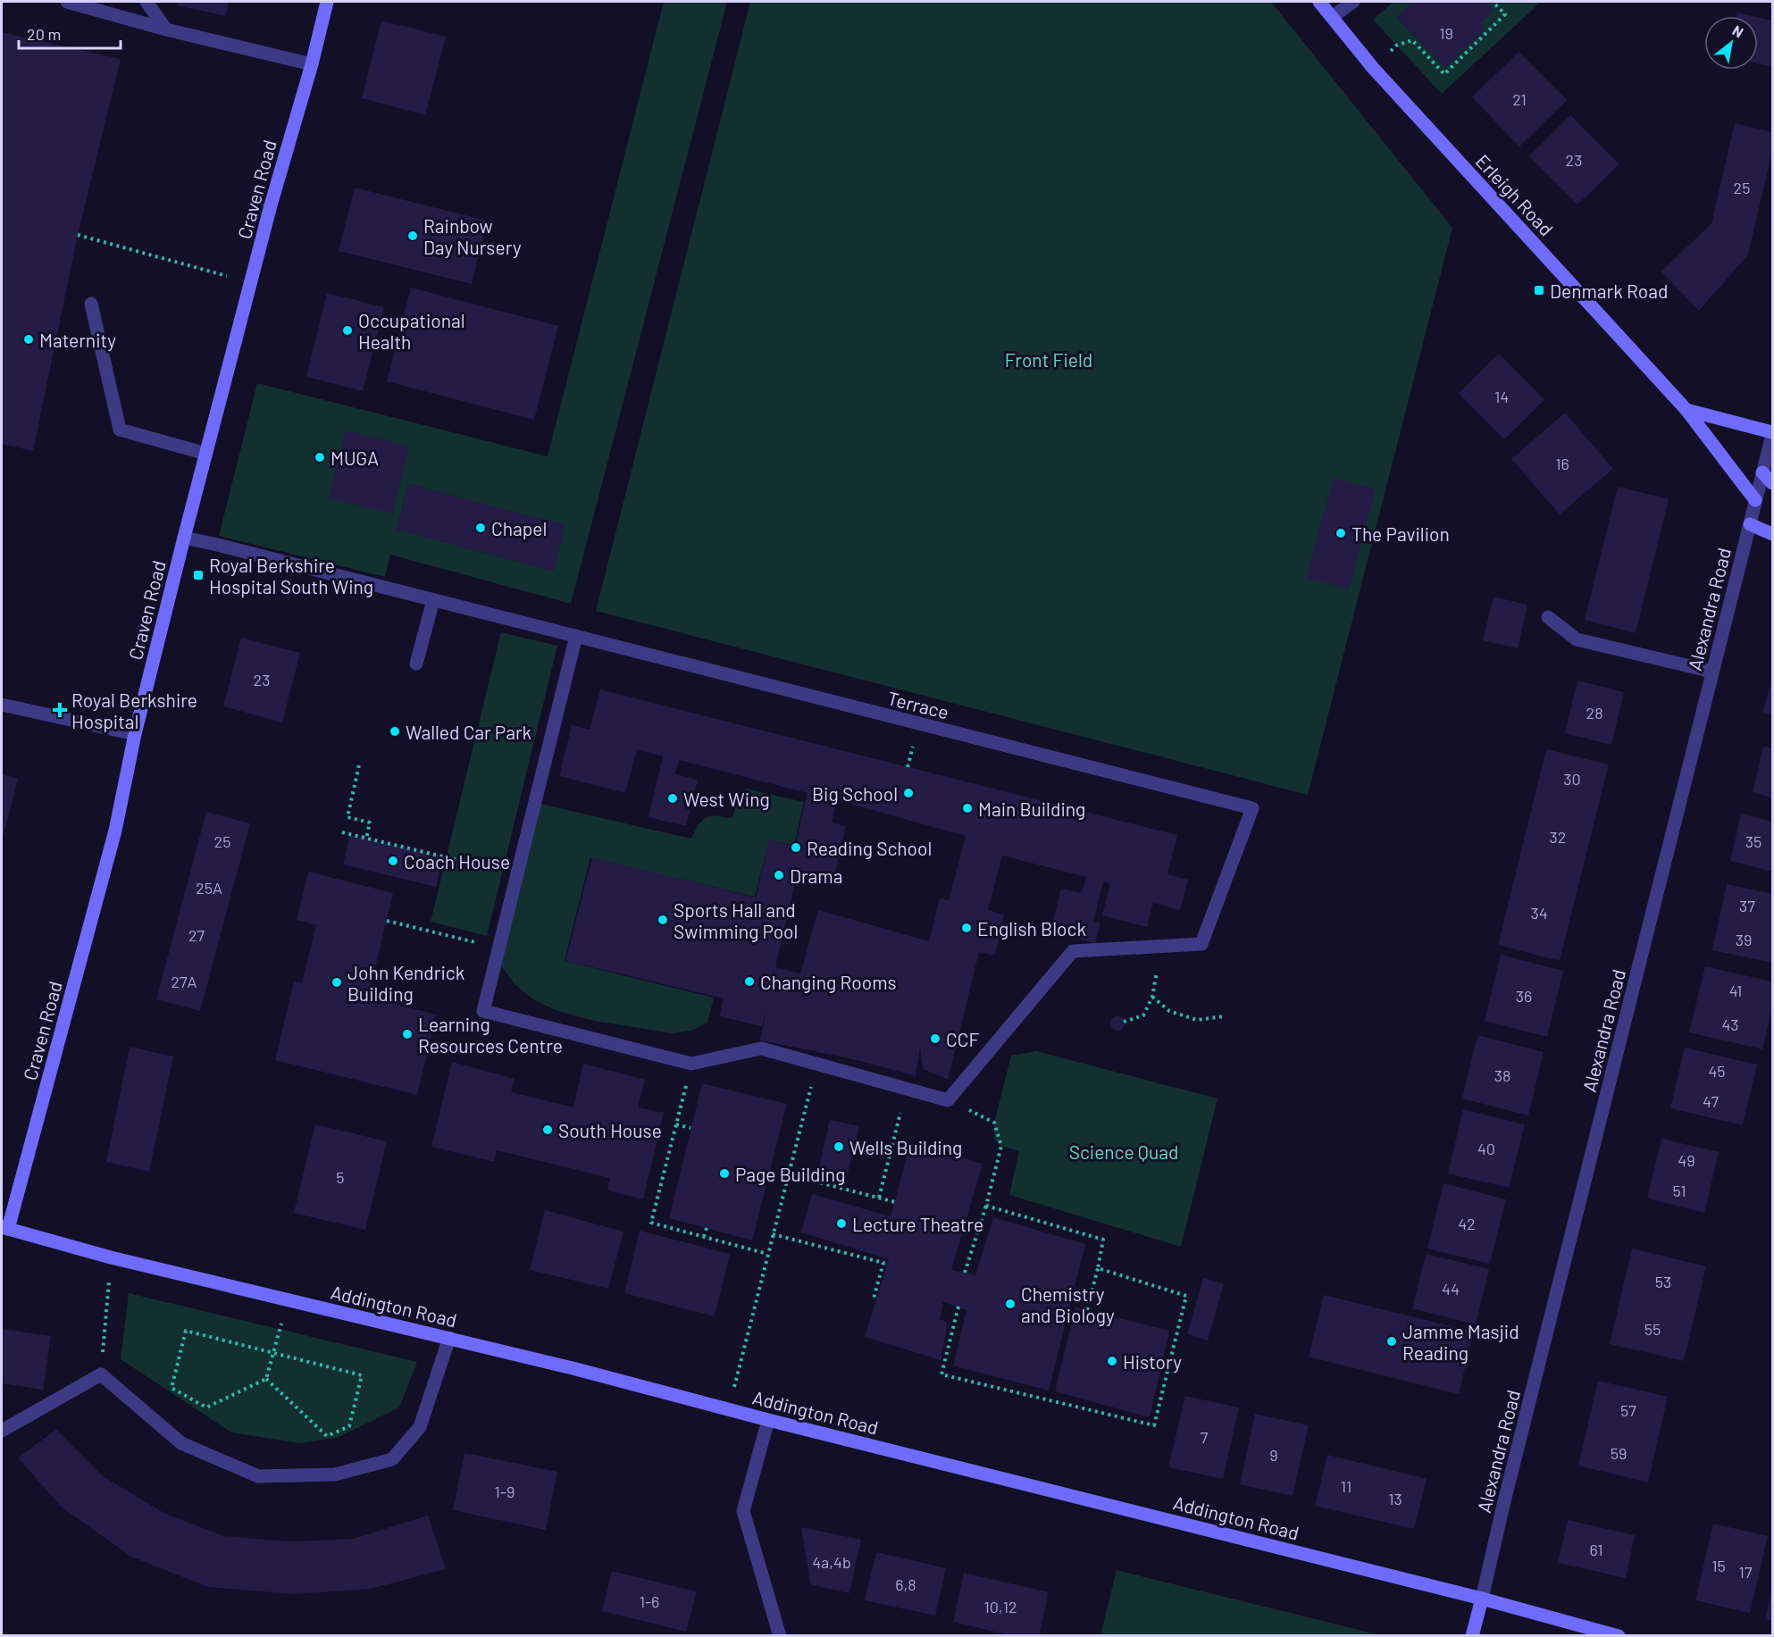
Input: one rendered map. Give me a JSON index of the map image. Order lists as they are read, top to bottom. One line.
{"streets":{"street":["Craven Road","Erleigh Road","Alexandra Road","Terrace","Addington Road"]},"crossings":[["Craven Road","Terrace"],["Craven Road","Addington Road"],["Erleigh Road","Alexandra Road"],["Alexandra Road","Addington Road"]],"parks":["Front Field","Science Quad"],"places":{"other":["Rainbow Day Nursery","Occupational Health","Maternity","MUGA","Chapel","The Pavilion","Walled Car Park","Big School","West Wing","Main Building","Reading School","Coach House","Drama","Sports Hall and Swimming Pool","English Block","Changing Rooms","John Kendrick Building","Learning Resources Centre","CCF","South House","Wells Building","Page Building","Lecture Theatre","Chemistry and Biology","Jamme Masjid Reading","History"],"transit":["Denmark Road","Royal Berkshire Hospital South Wing"],"health":["Royal Berkshire Hospital"]},"house_numbers":["19","21","23","25","14","16","23","28","30","32","25","35","25A","37","34","27","39","27A","41","36","43","45","38","47","40","49","5","51","42","53","44","55","57","7","59","9","11","1-9","13","61","4a,4b","15","17","6,8","1-6","10,12"],"scale_bar":"20 m","north":"top right"}
